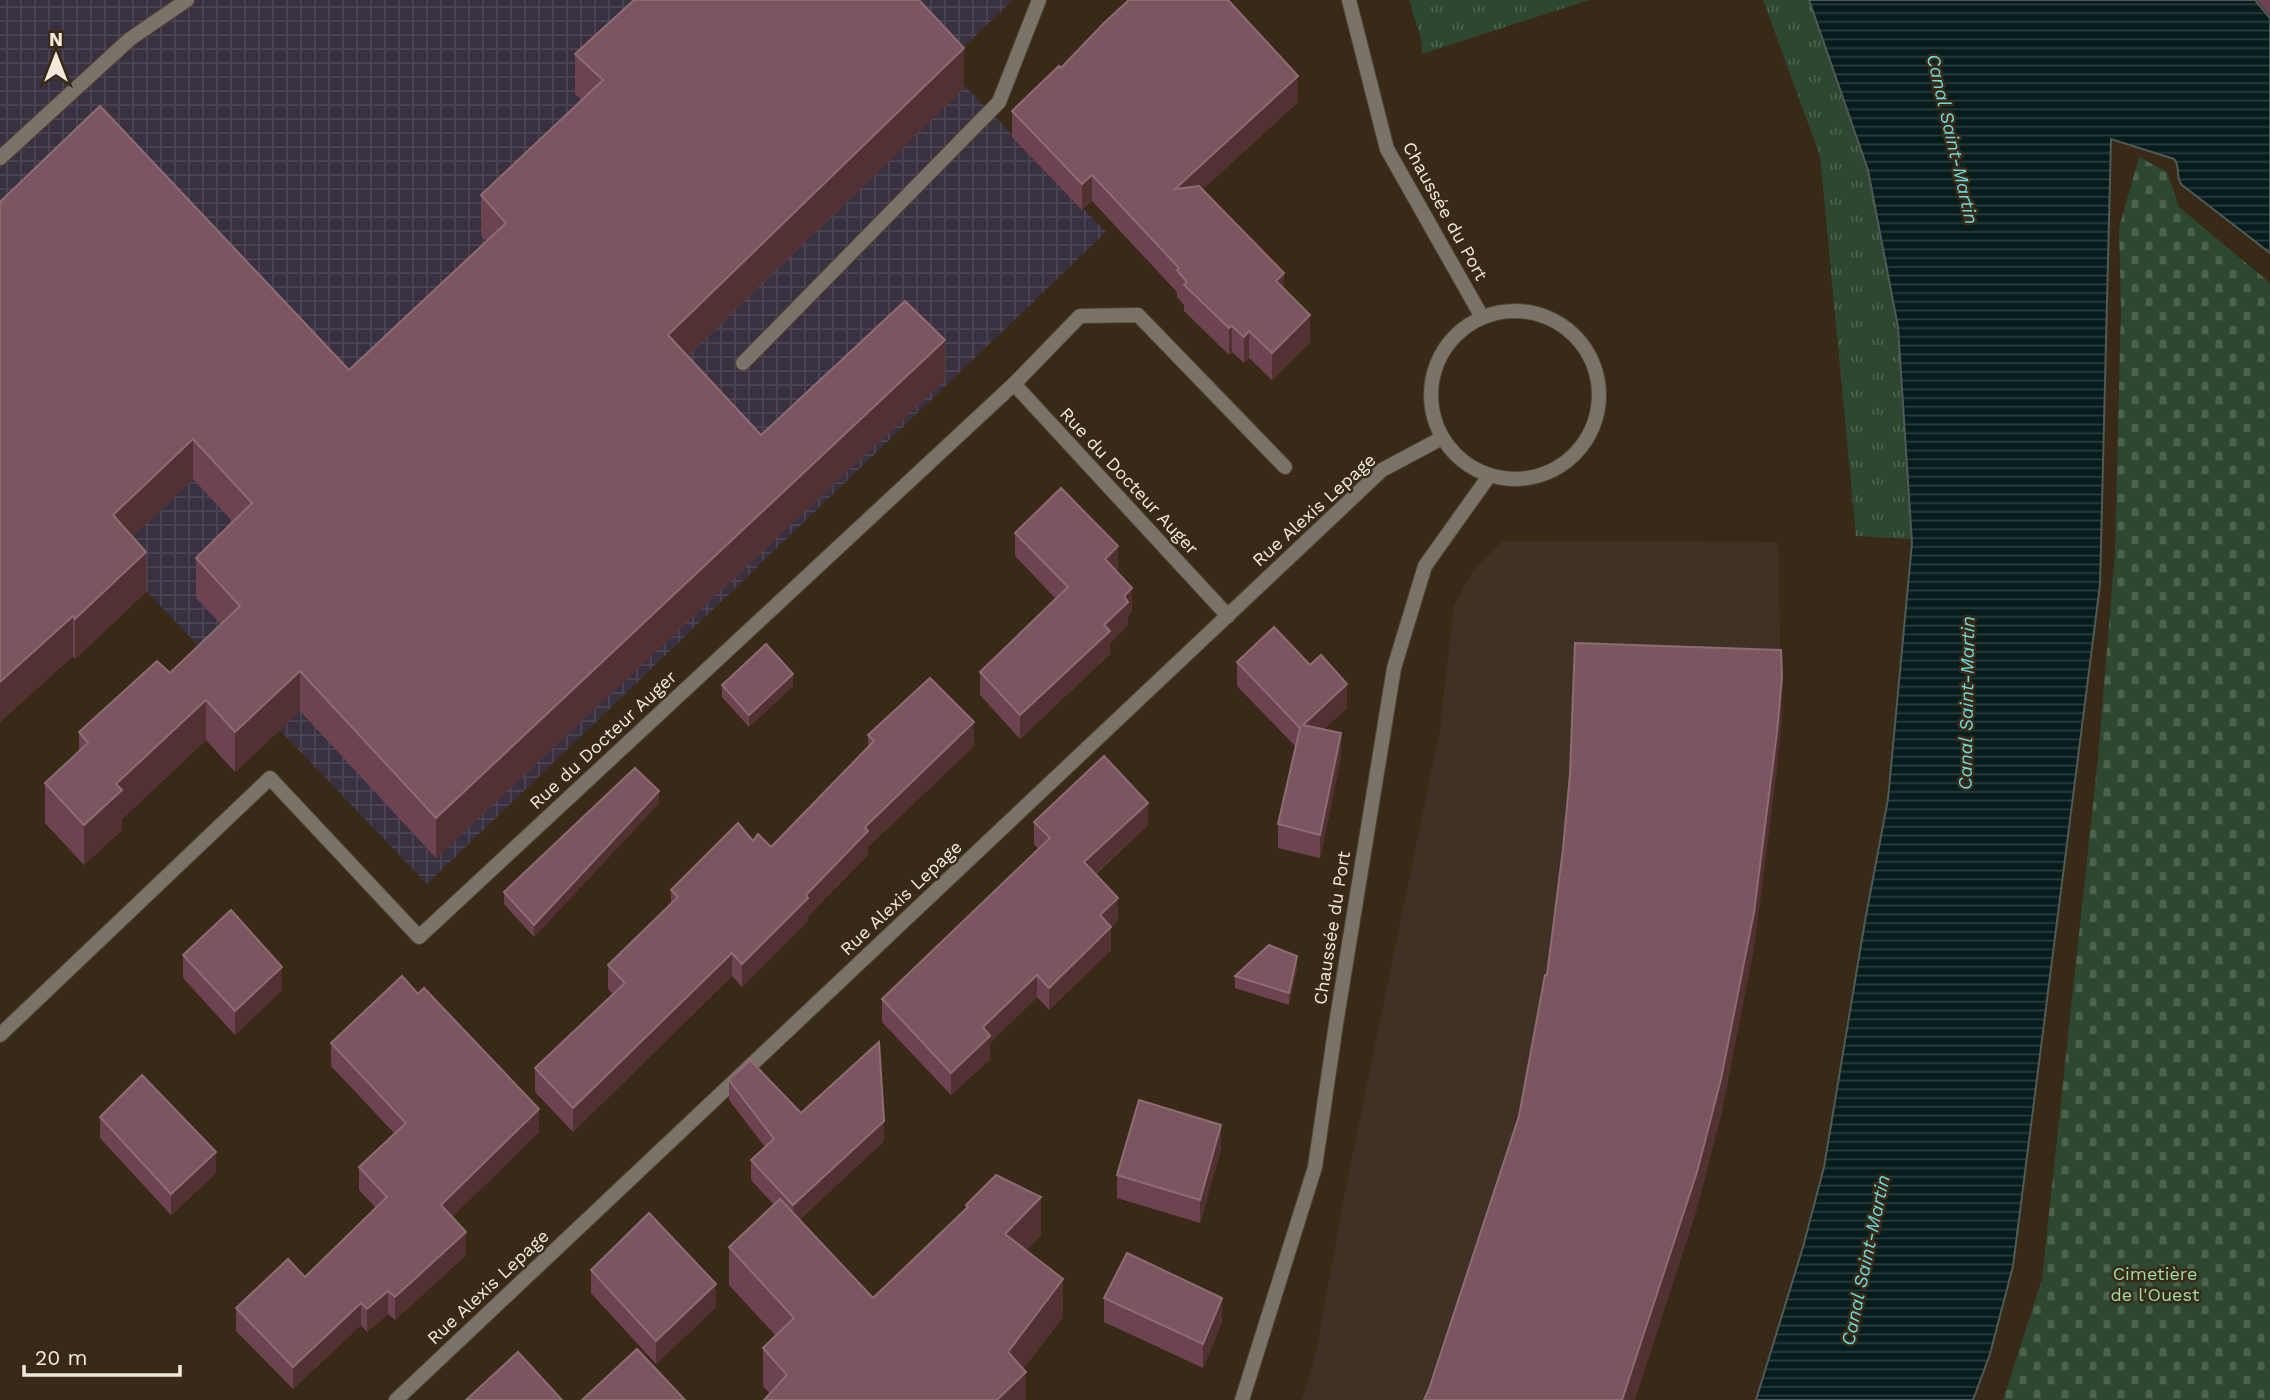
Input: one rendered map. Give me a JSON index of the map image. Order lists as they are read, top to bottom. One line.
{"streets":{"street":["Chaussée du Port","Rue du Docteur Auger","Rue Alexis Lepage"]},"crossings":[["Chaussée du Port","Rue Alexis Lepage"],["Rue du Docteur Auger","Rue Alexis Lepage"]],"water":["Canal Saint-Martin"],"parks":["Cimetière de l'Ouest"],"scale_bar":"20 m","north":"top"}
